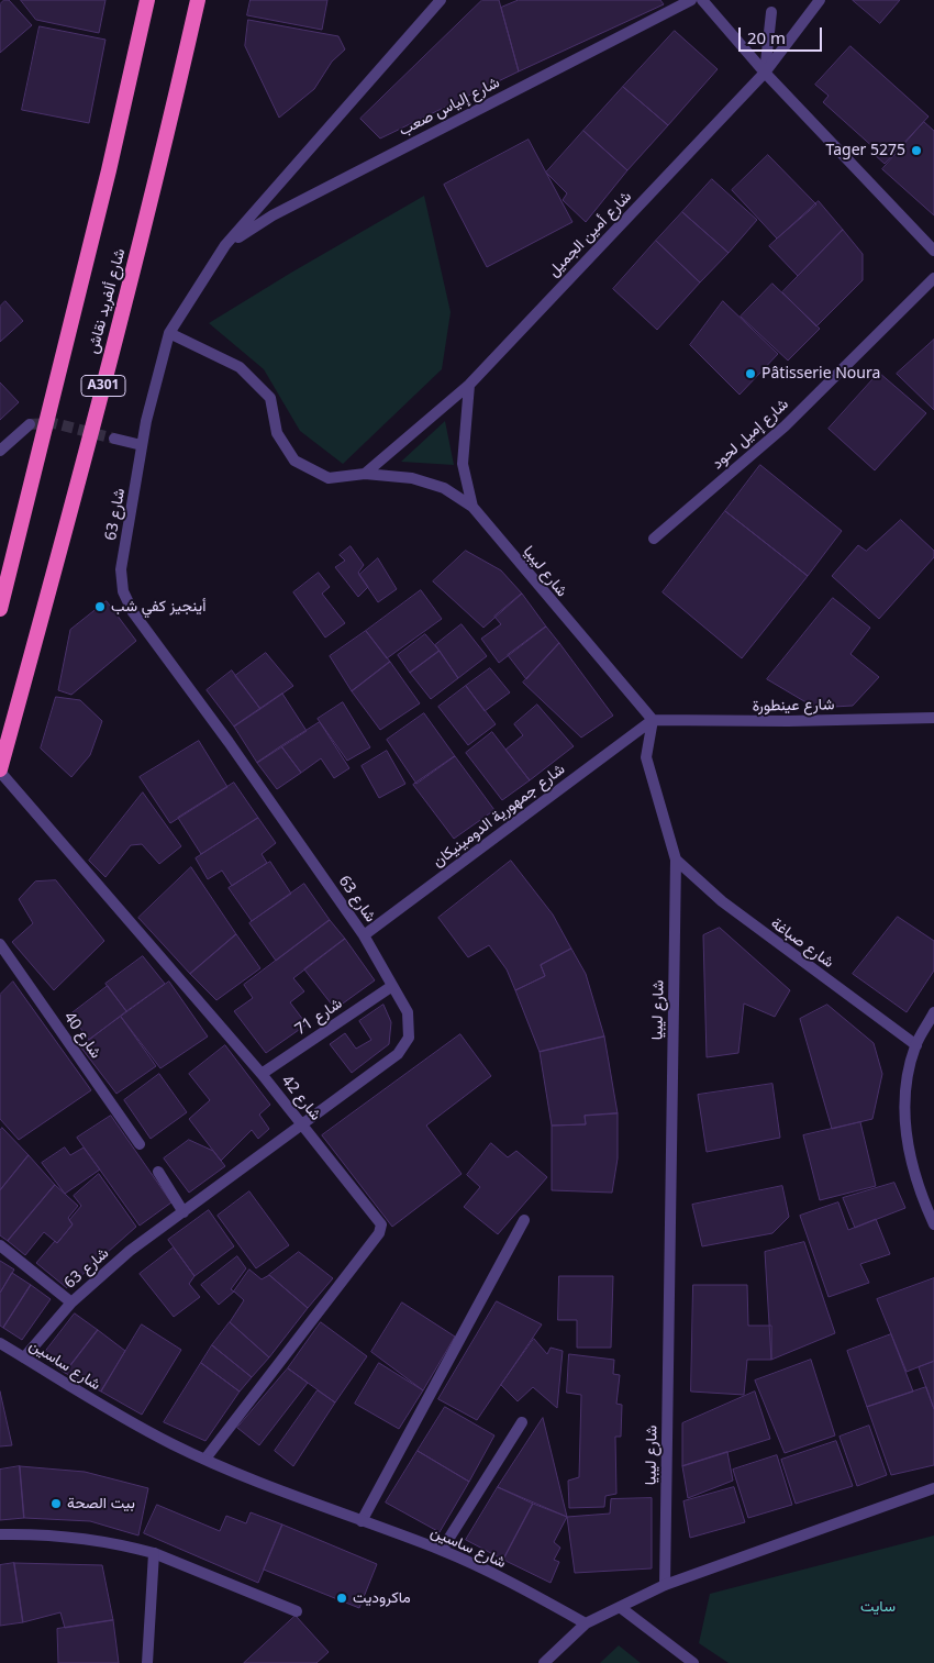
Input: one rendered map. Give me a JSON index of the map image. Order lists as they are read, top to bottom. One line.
{"streets":{"highway":["شارع ألفريد نقاش","A301"],"street":["شارع إلياس صعب","شارع أمين الجميل","شارع إميل لحود","شارع 63","شارع ليبيا","شارع عينطورة","شارع جمهورية الدومينيكان","شارع صباغة","شارع 71","شارع 40","شارع 42","شارع ساسين"]},"crossings":[["شارع إلياس صعب","شارع 63"],["شارع إلياس صعب","شارع ليبيا"],["شارع أمين الجميل","شارع ليبيا"],["شارع ألفريد نقاش","شارع 42"],["شارع 63","شارع ليبيا"],["شارع 63","شارع جمهورية الدومينيكان"],["شارع 63","شارع 71"],["شارع 63","شارع 42"],["شارع 63","شارع ساسين"],["شارع ليبيا","شارع عينطورة"],["شارع ليبيا","شارع جمهورية الدومينيكان"],["شارع ليبيا","شارع صباغة"],["شارع عينطورة","شارع جمهورية الدومينيكان"],["شارع 71","شارع 42"],["شارع 42","شارع ساسين"]],"parks":["سايت"],"places":["Tager 5275","Pâtisserie Noura","أينجيز كفي شب","بيت الصحة","ماكروديت"],"scale_bar":"20 m"}
